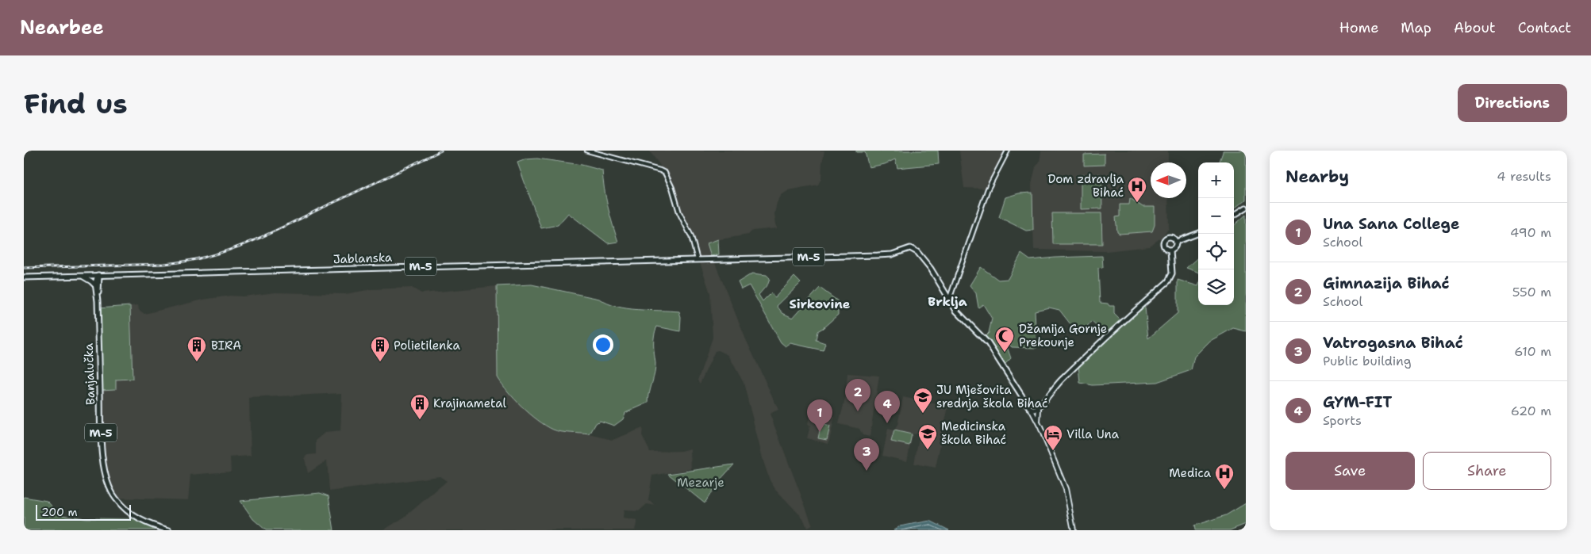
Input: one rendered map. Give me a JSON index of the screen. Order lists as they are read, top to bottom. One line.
{"streets":{"main road":["M-5","Jablanska","Banjalučka"]},"crossings":[["M-5","Jablanska"],["M-5","Banjalučka"]],"districts":["Brklja","Sirkovine"],"parks":["Mezarje"],"places":{"hospital":["Dom zdravlja Bihać","Medica"],"mosque":["Džamija Gornje Prekounje"],"building":["BIRA","Polietilenka","Krajinametal"],"school or university":["JU Mješovita srednja škola Bihać","Medicinska škola Bihać"],"hotel":["Villa Una"]},"scale_bar":"200 m","north":"left","page":{"header":"Nearbee","nav":["Home","Map","About","Contact"],"buttons":["Directions",["Save","Share"]],"title":"Find us","heading":["Nearby","4 results"],"map_buttons":["+","−"],"list":[{"mark":"1","name":"Una Sana College","note":"School","value":"490 m"},{"mark":"2","name":"Gimnazija Bihać","note":"School","value":"550 m"},{"mark":"3","name":"Vatrogasna Bihać","note":"Public building","value":"610 m"},{"mark":"4","name":"GYM-FIT","note":"Sports","value":"620 m"}],"pins":["2","4","1","3"],"scale":"200 m"}}
